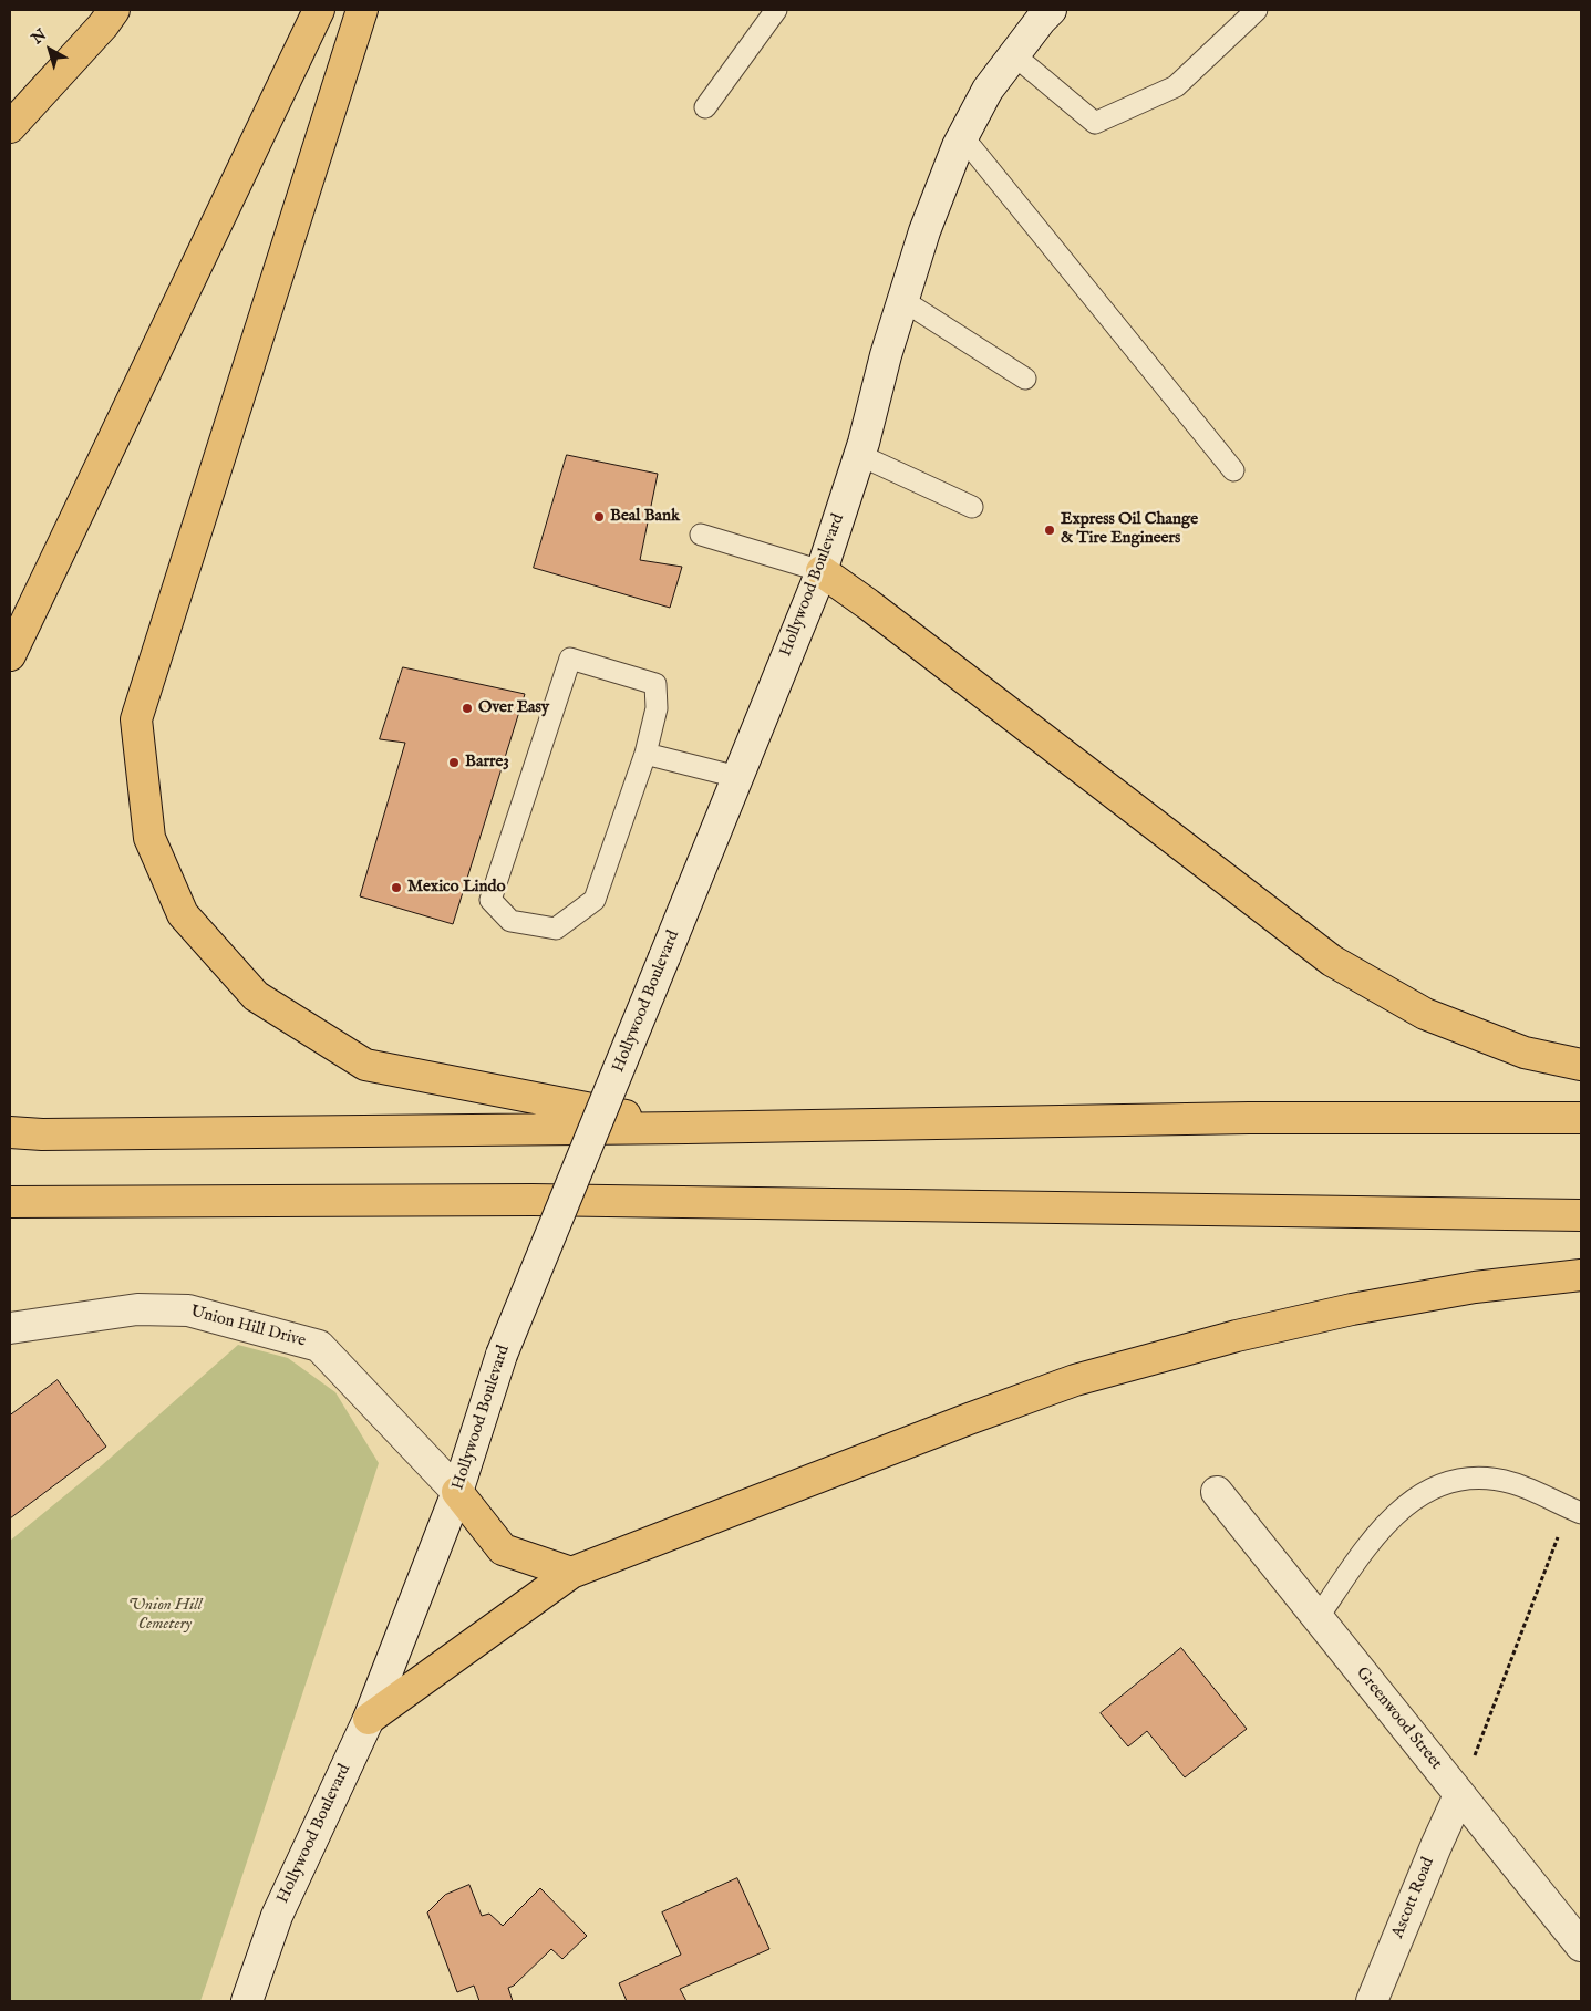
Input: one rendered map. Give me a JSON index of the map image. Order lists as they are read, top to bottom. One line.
{"streets":{"main road":["Hollywood Boulevard","Union Hill Drive","Greenwood Street","Ascott Road"]},"crossings":[["Hollywood Boulevard","Union Hill Drive"],["Greenwood Street","Ascott Road"]],"parks":["Union Hill Cemetery"],"places":["Beal Bank","Express Oil Change & Tire Engineers","Over Easy","Barre3","Mexico Lindo"],"north":"top left"}
